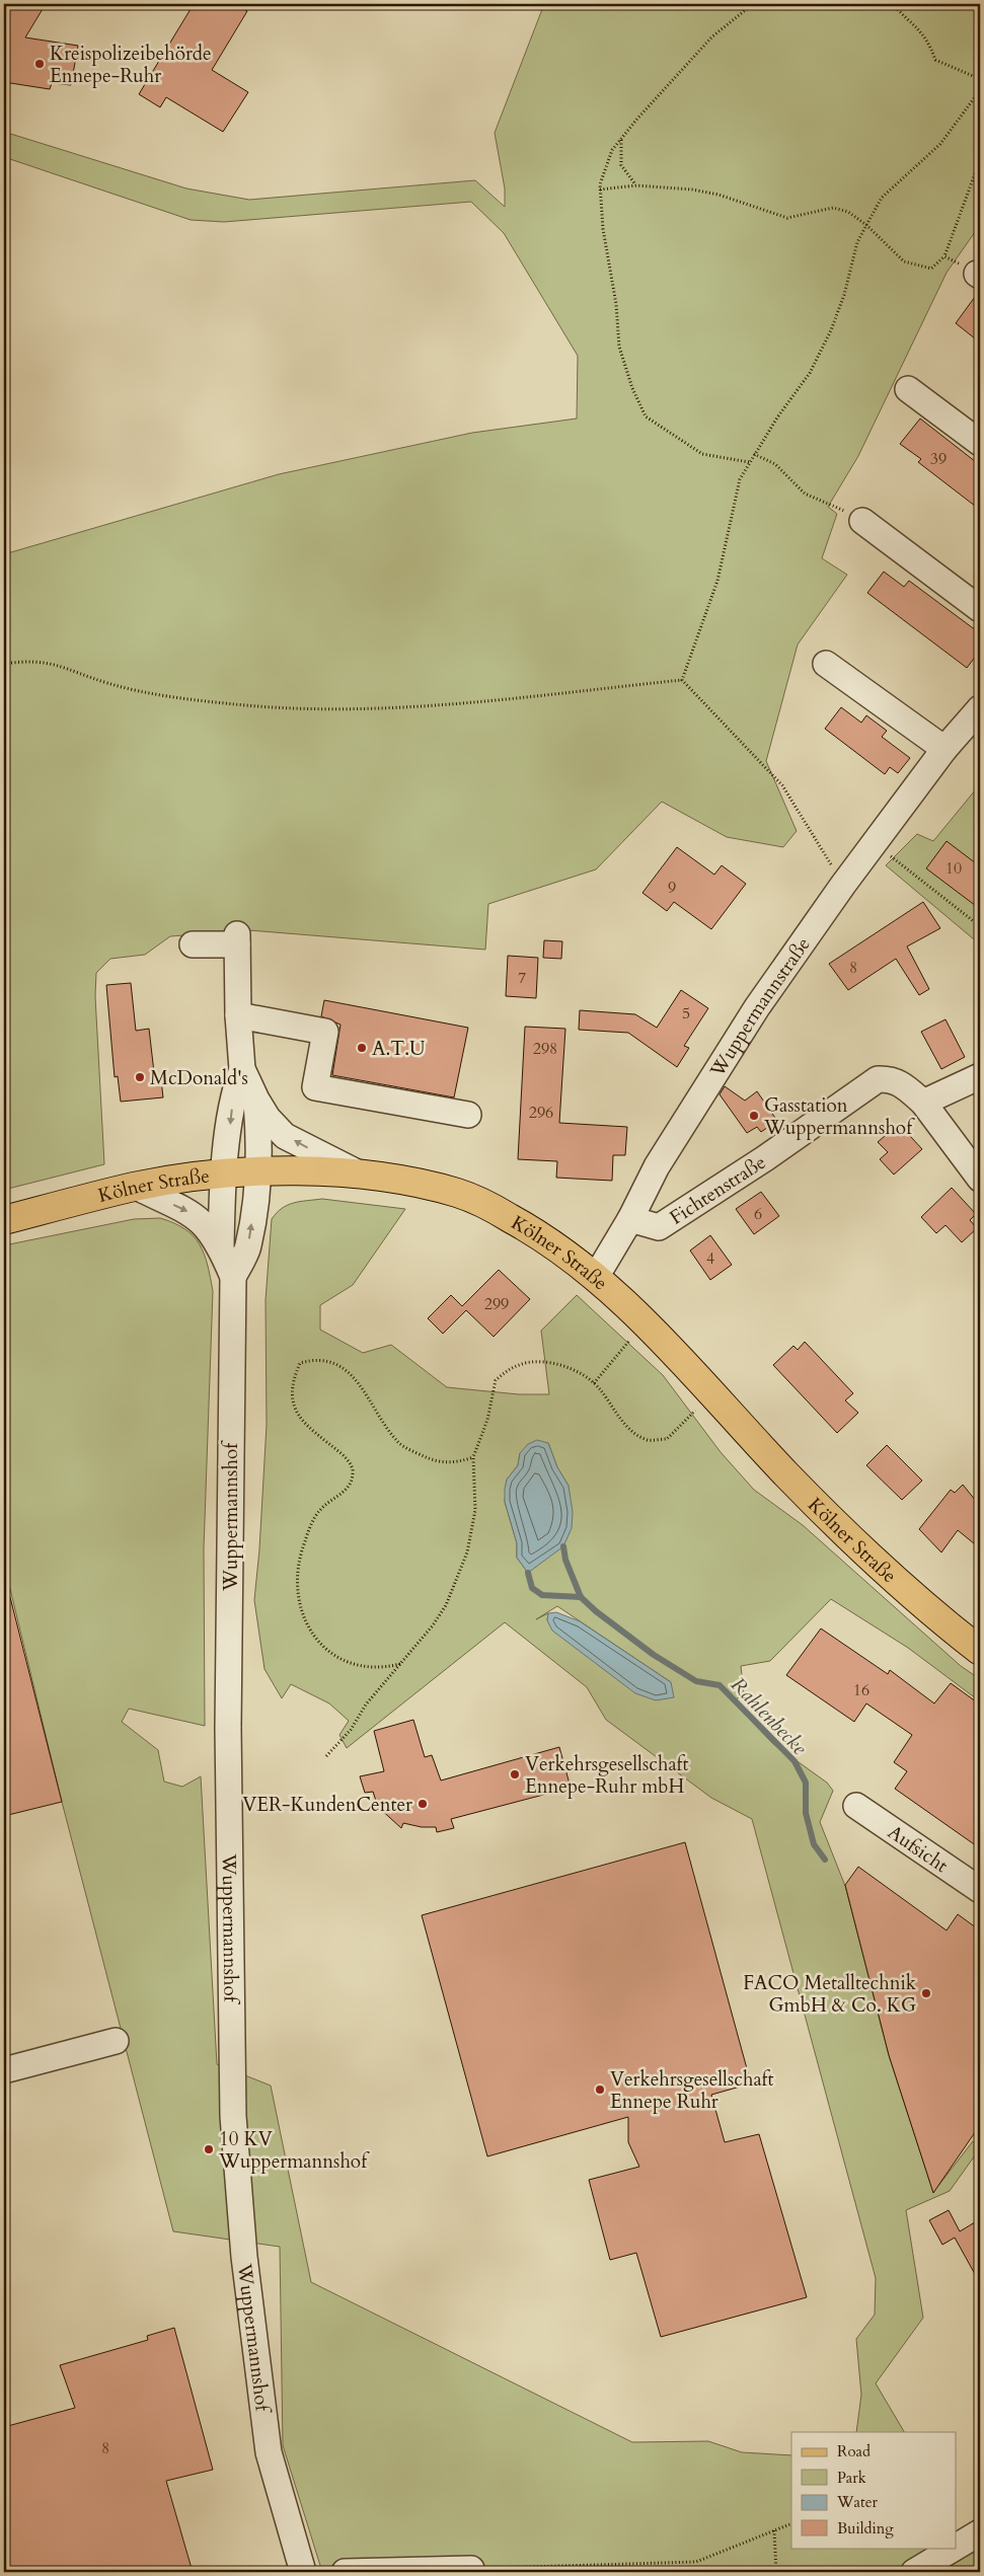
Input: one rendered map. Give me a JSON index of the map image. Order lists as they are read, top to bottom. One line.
{"streets":{"main road":["Kölner Straße"],"street":["Wuppermannstraße","Fichtenstraße","Wuppermannshof","Aufsicht"]},"crossings":[["Wuppermannstraße","Kölner Straße"],["Wuppermannstraße","Fichtenstraße"],["Kölner Straße","Wuppermannshof"]],"water":["Rahlenbecke"],"places":["Kreispolizeibehörde Ennepe-Ruhr","A.T.U","McDonald's","Gasstation Wuppermannshof","Verkehrsgesellschaft Ennepe-Ruhr mbH","VER-KundenCenter","FACO Metalltechnik GmbH & Co. KG","Verkehrsgesellschaft Ennepe Ruhr","10 KV Wuppermannshof"],"house_numbers":["39","10","9","8","7","5","298","296","6","4","299","16","8"],"legend":["Road","Park","Water","Building"]}
